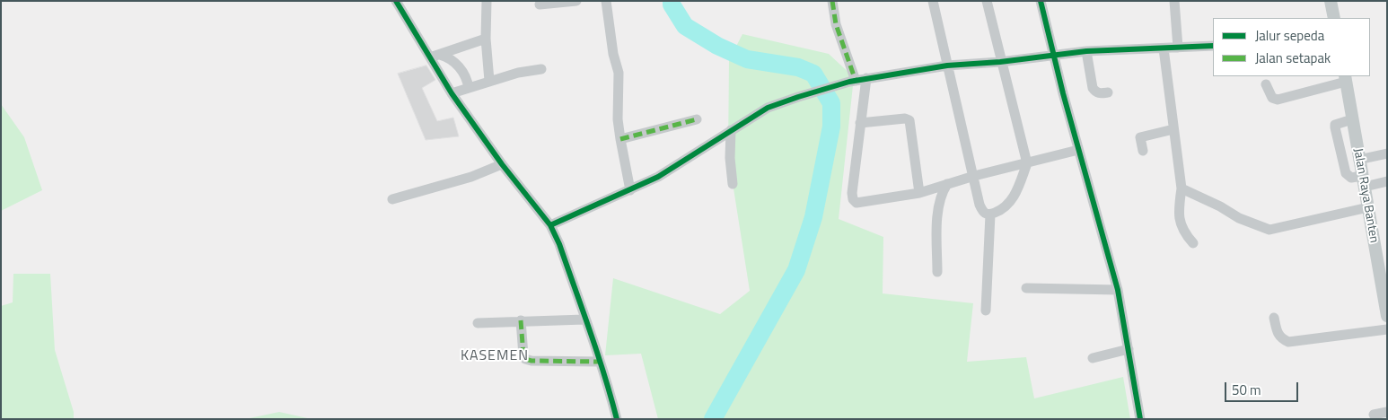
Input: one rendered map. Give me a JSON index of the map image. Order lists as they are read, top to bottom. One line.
{"streets":{"main road":["Jalan Raya Banten"]},"districts":["KASEMEN"],"legend":["Jalur sepeda","Jalan setapak"],"scale_bar":"50 m"}
